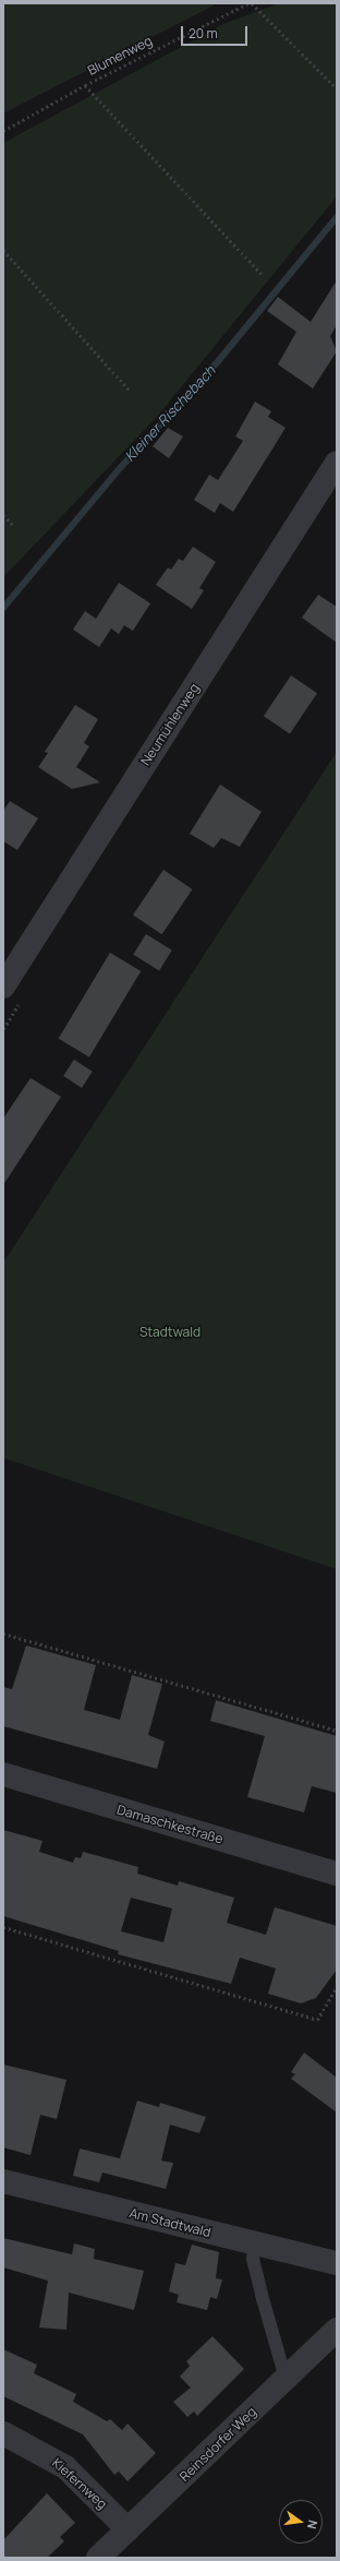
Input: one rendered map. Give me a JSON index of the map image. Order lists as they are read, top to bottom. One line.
{"streets":{"street":["Neumühlenweg","Damaschkestraße","Am Stadtwald","Reinsdorfer Weg","Kiefernweg"],"path":["Blumenweg"]},"crossings":[["Reinsdorfer Weg","Kiefernweg"]],"water":["Kleiner Rischebach"],"parks":["Stadtwald"],"scale_bar":"20 m","north":"right"}
